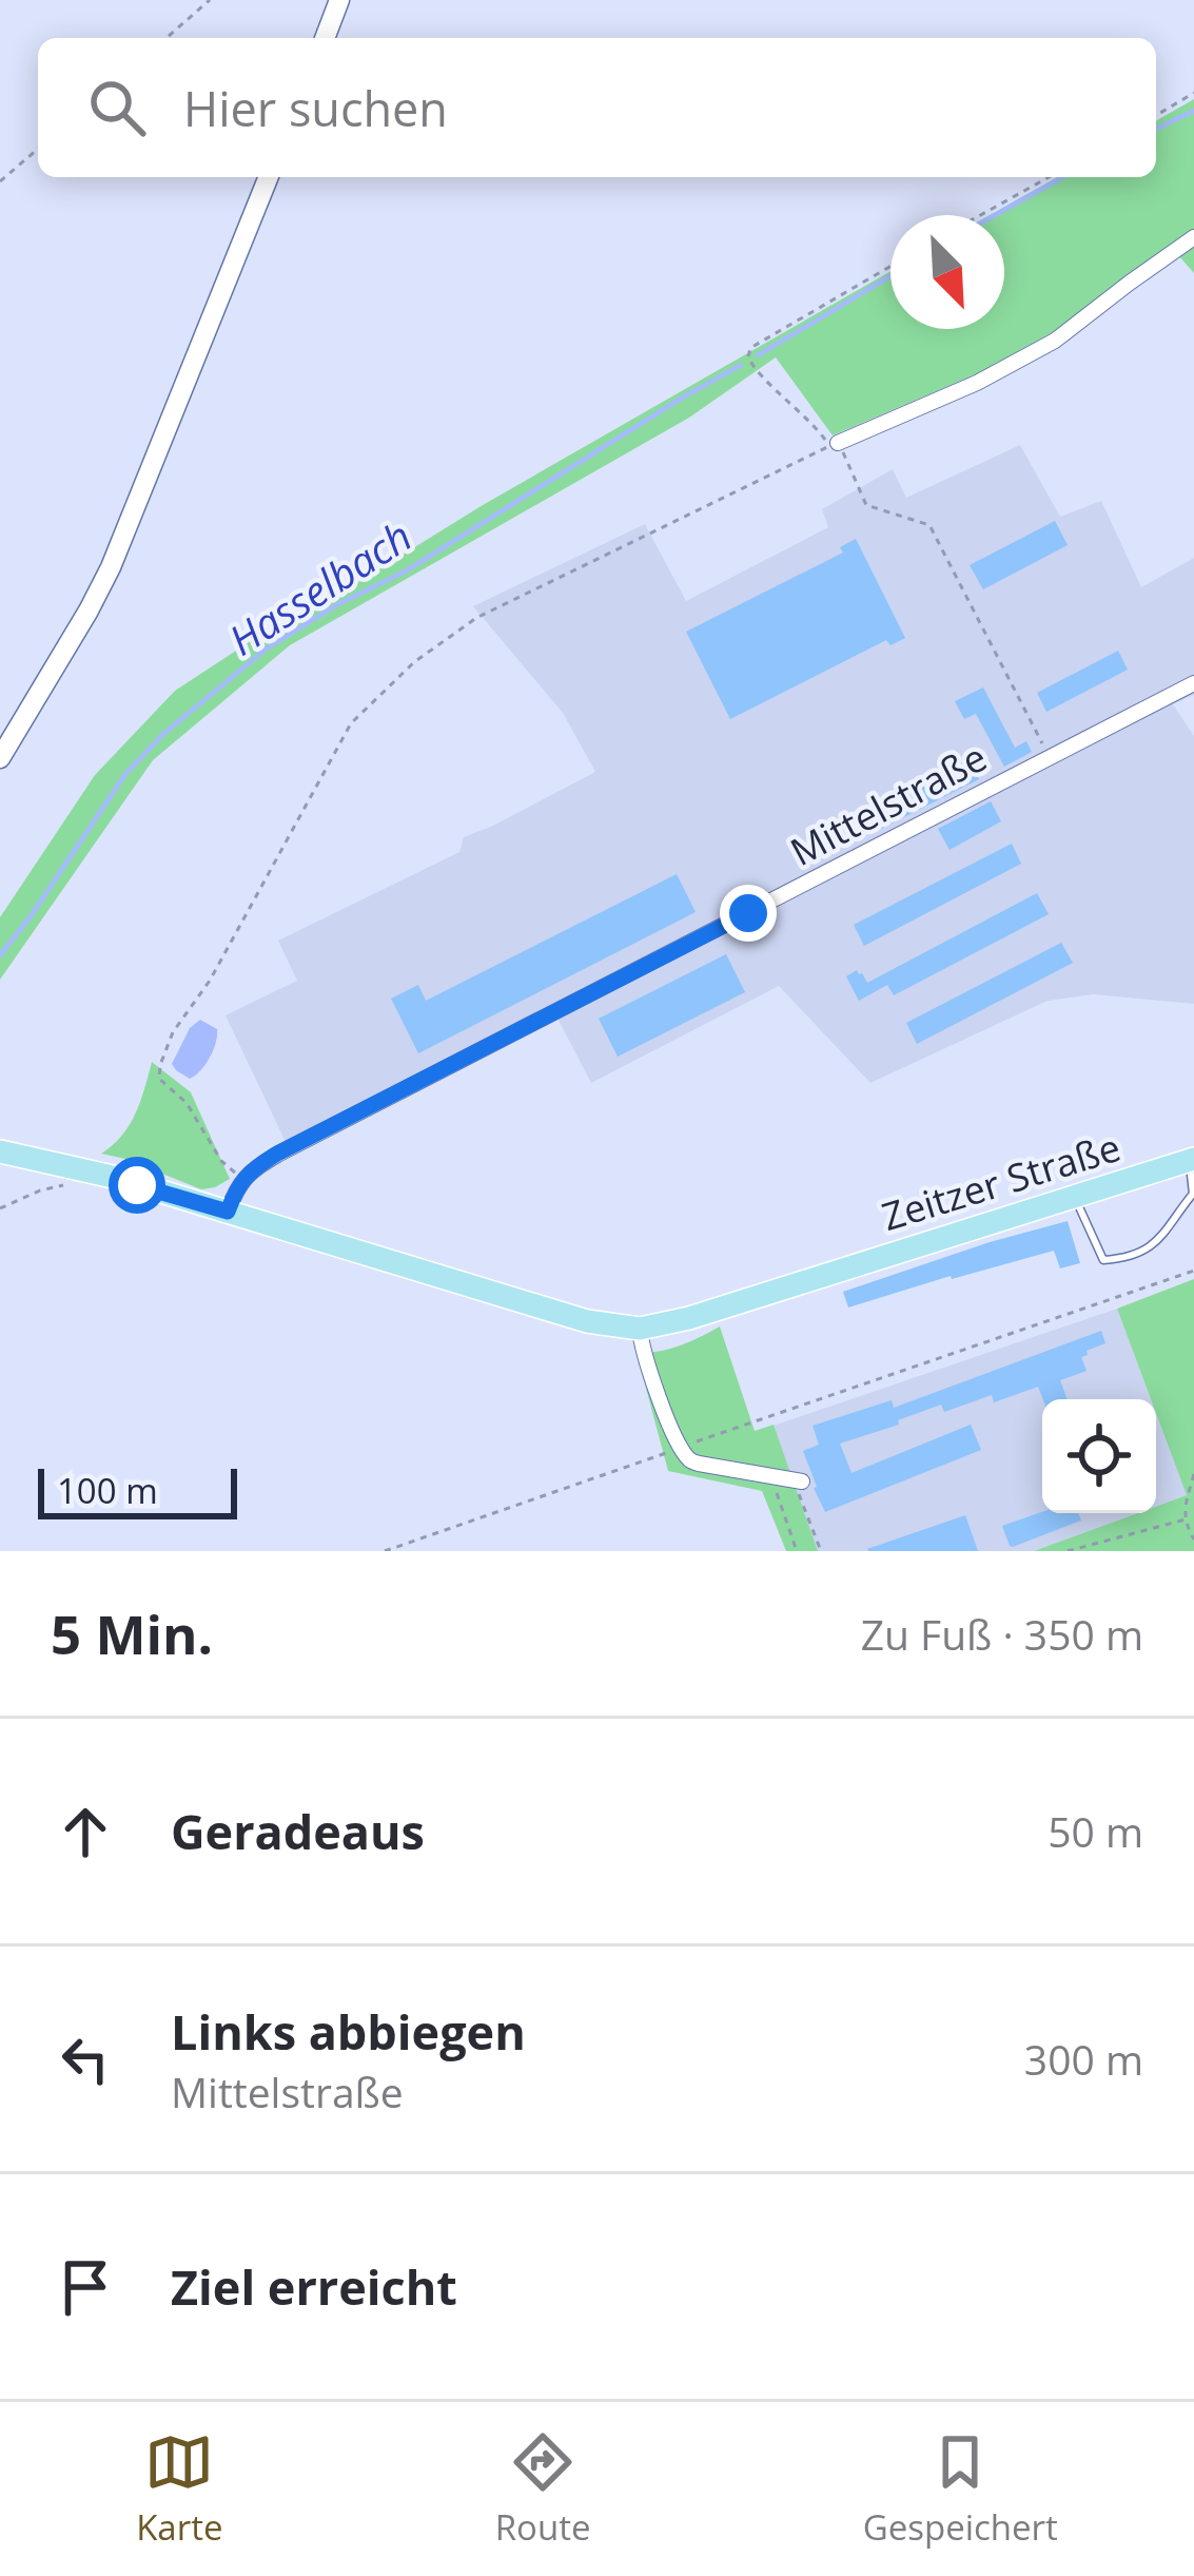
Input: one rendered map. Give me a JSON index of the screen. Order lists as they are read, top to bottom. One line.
{"streets":{"main road":["Zeitzer Straße"],"street":["Mittelstraße"]},"water":["Hasselbach"],"scale_bar":"100 m","north":"bottom right","page":{"search":"Hier suchen","scale":"100 m","heading":["5 Min.","Zu Fuß · 350 m"],"list":[["Geradeaus","50 m"],["Links abbiegen","Mittelstraße","300 m"],"Ziel erreicht"],"nav":["Karte","Route","Gespeichert"]}}
